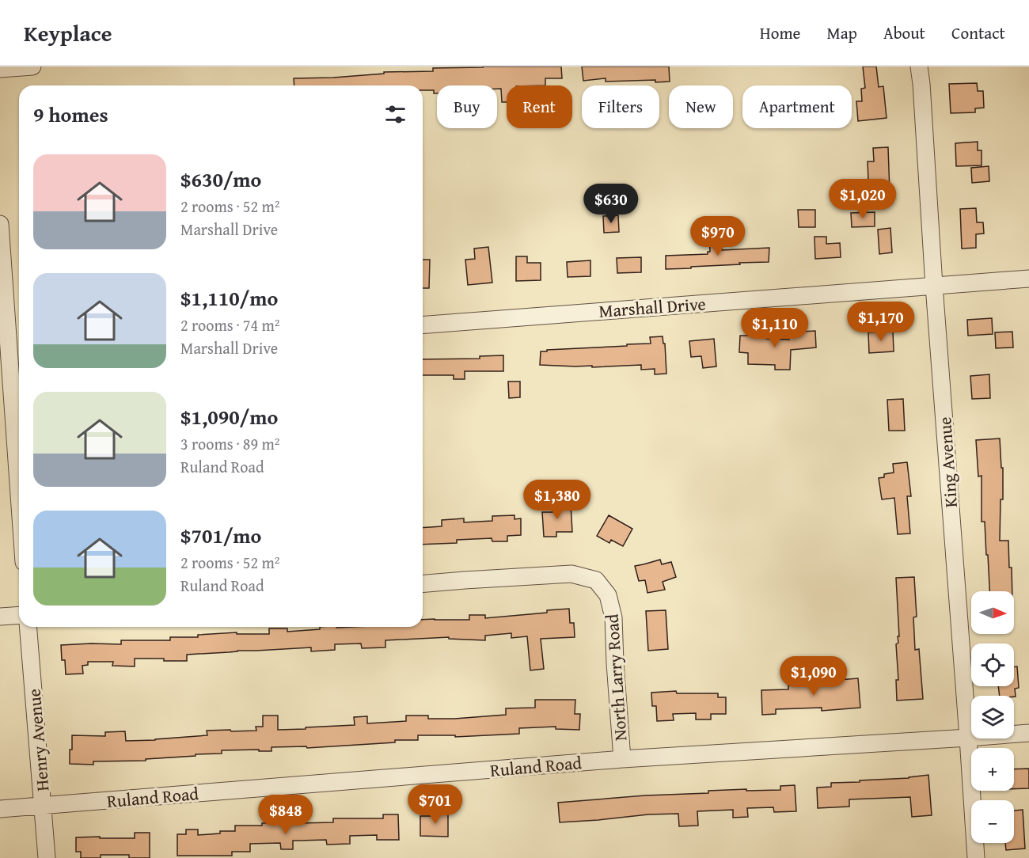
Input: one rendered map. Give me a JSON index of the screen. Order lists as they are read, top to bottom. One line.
{"streets":{"street":["Marshall Drive","King Avenue","North Larry Road","Henry Avenue","Ruland Road"]},"crossings":[["Marshall Drive","King Avenue"],["King Avenue","Ruland Road"],["North Larry Road","Ruland Road"],["Henry Avenue","Ruland Road"]],"north":"right","page":{"header":"Keyplace","nav":["Home","Map","About","Contact"],"chip":["Buy","Rent","Filters","New","Apartment"],"heading":"9 homes","list":[{"name":"$630/mo","note":"2 rooms · 52 m² · Marshall Drive"},{"name":"$1,110/mo","note":"2 rooms · 74 m² · Marshall Drive"},{"name":"$1,090/mo","note":"3 rooms · 89 m² · Ruland Road"},{"name":"$701/mo","note":"2 rooms · 52 m² · Ruland Road"}],"price":["$1,020","$630","$970","$1,170","$1,110","$1,380","$1,090","$701","$848"],"map_buttons":["+","−"]}}
